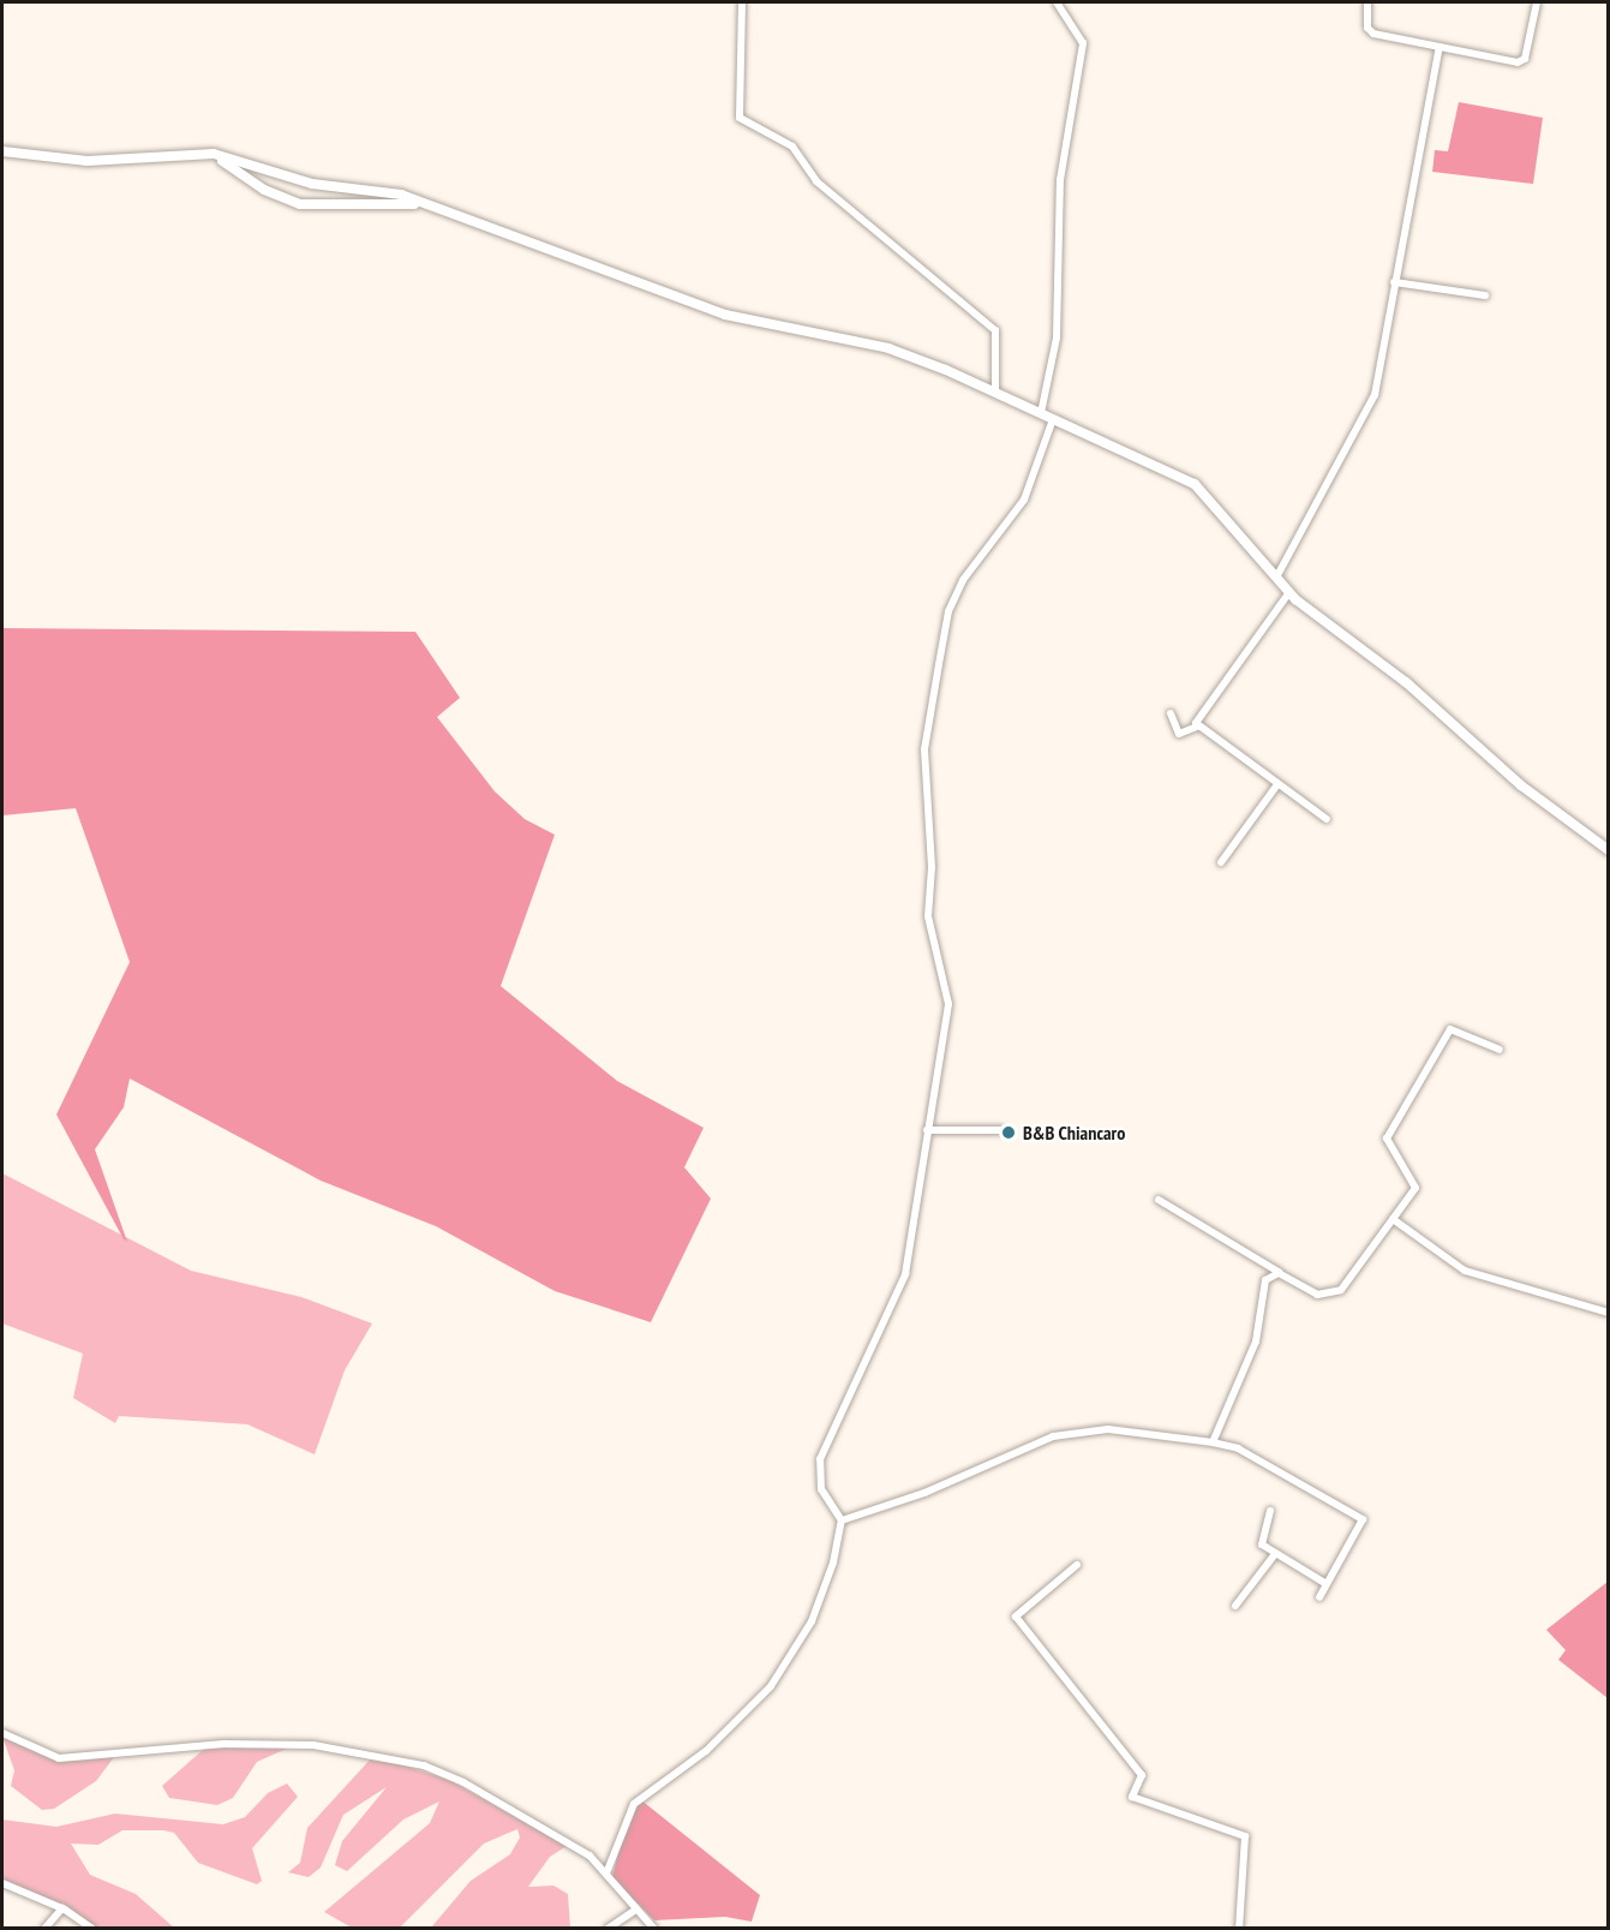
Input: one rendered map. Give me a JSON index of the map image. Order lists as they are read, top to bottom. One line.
{"places":["B&B Chiancaro"]}
